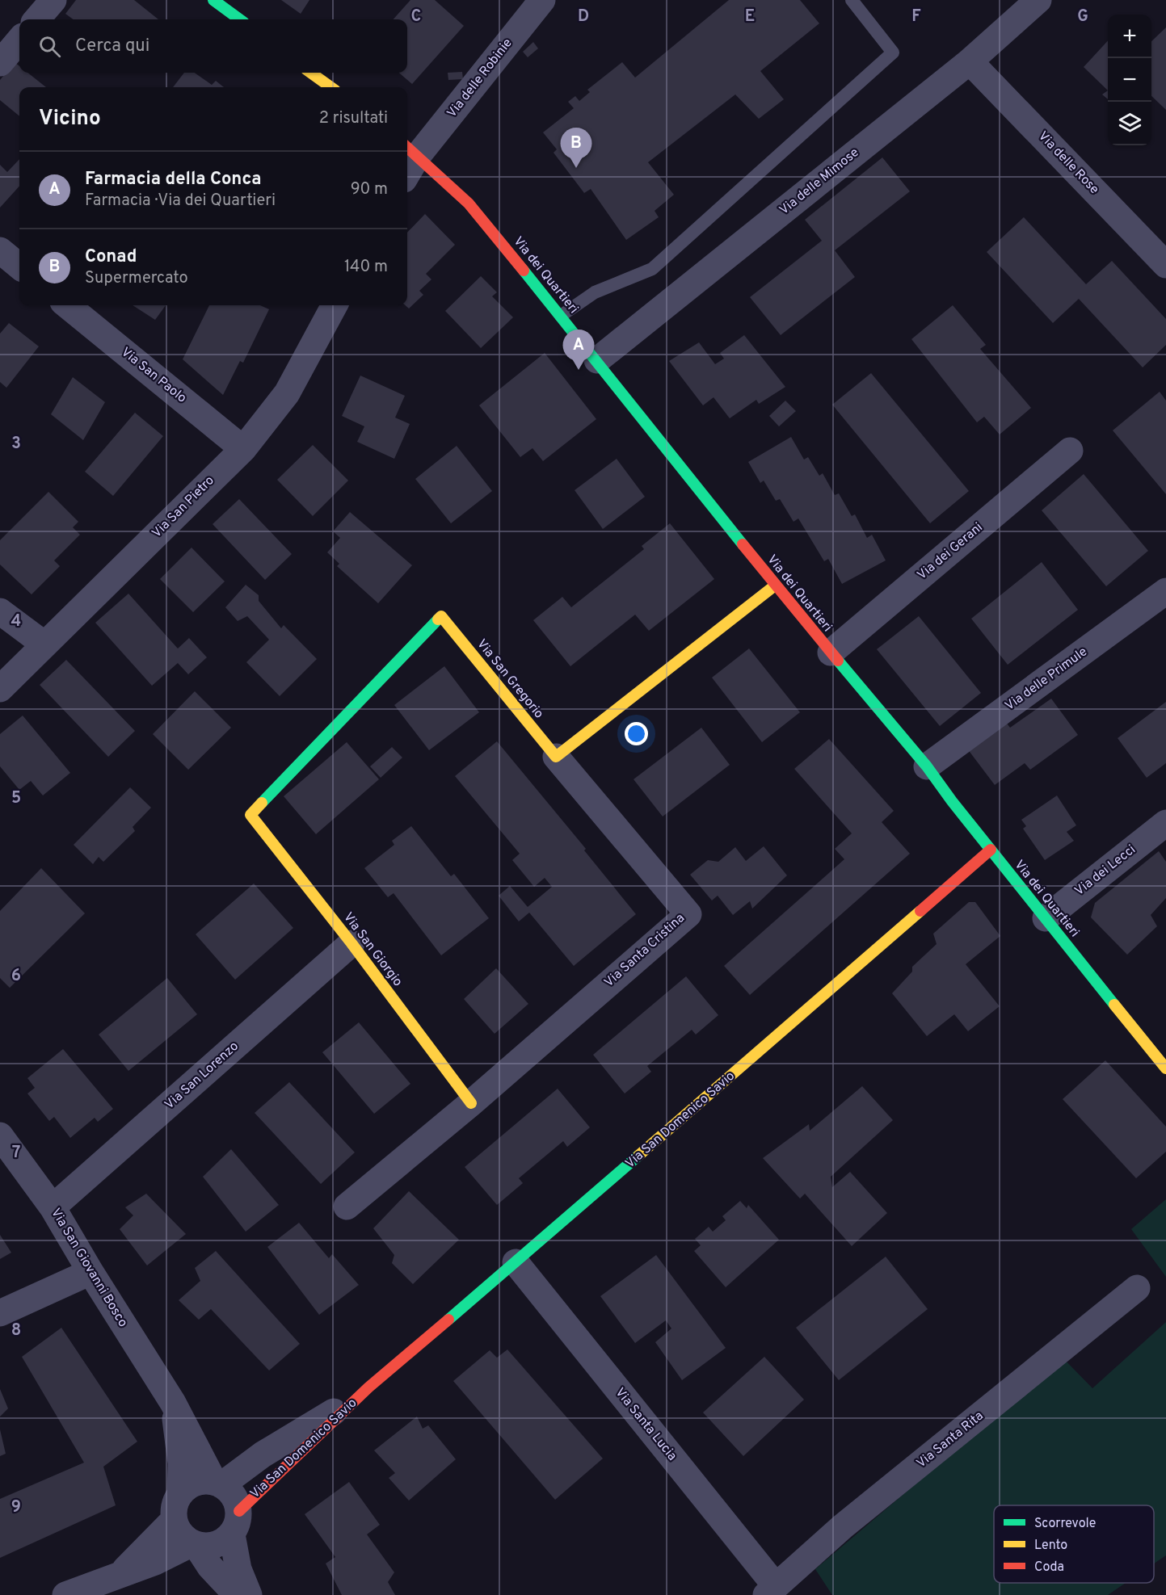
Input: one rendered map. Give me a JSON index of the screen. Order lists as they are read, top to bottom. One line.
{"streets":{"street":["Via delle Robinie","Via delle Rose","Via delle Mimose","Via dei Quartieri","Via San Paolo","Via San Pietro","Via dei Gerani","Via San Gregorio","Via delle Primule","Via dei Lecci","Via San Giorgio","Via Santa Cristina","Via San Lorenzo","Via San Domenico Savio","Via San Giovanni Bosco","Via Santa Lucia","Via Santa Rita"]},"crossings":[["Via delle Robinie","Via dei Quartieri"],["Via delle Rose","Via delle Mimose"],["Via delle Mimose","Via dei Quartieri"],["Via dei Quartieri","Via dei Gerani"],["Via dei Quartieri","Via delle Primule"],["Via dei Quartieri","Via dei Lecci"],["Via dei Quartieri","Via San Domenico Savio"],["Via San Paolo","Via San Pietro"],["Via San Gregorio","Via San Giorgio"],["Via San Gregorio","Via Santa Cristina"],["Via San Giorgio","Via Santa Cristina"],["Via San Giorgio","Via San Lorenzo"],["Via San Lorenzo","Via San Giovanni Bosco"],["Via San Domenico Savio","Via San Giovanni Bosco"],["Via San Domenico Savio","Via Santa Lucia"],["Via Santa Lucia","Via Santa Rita"]],"legend":["Scorrevole","Lento","Coda"],"page":{"map_buttons":["+","−"],"search":"Cerca qui","heading":["Vicino","2 risultati"],"pins":["B","A"],"list":[{"mark":"A","name":"Farmacia della Conca","note":"Farmacia · Via dei Quartieri","value":"90 m"},{"mark":"B","name":"Conad","note":"Supermercato","value":"140 m"}]},"grid":{"columns":["C","D","E","F","G"],"rows":["3","4","5","6","7","8","9"]}}
